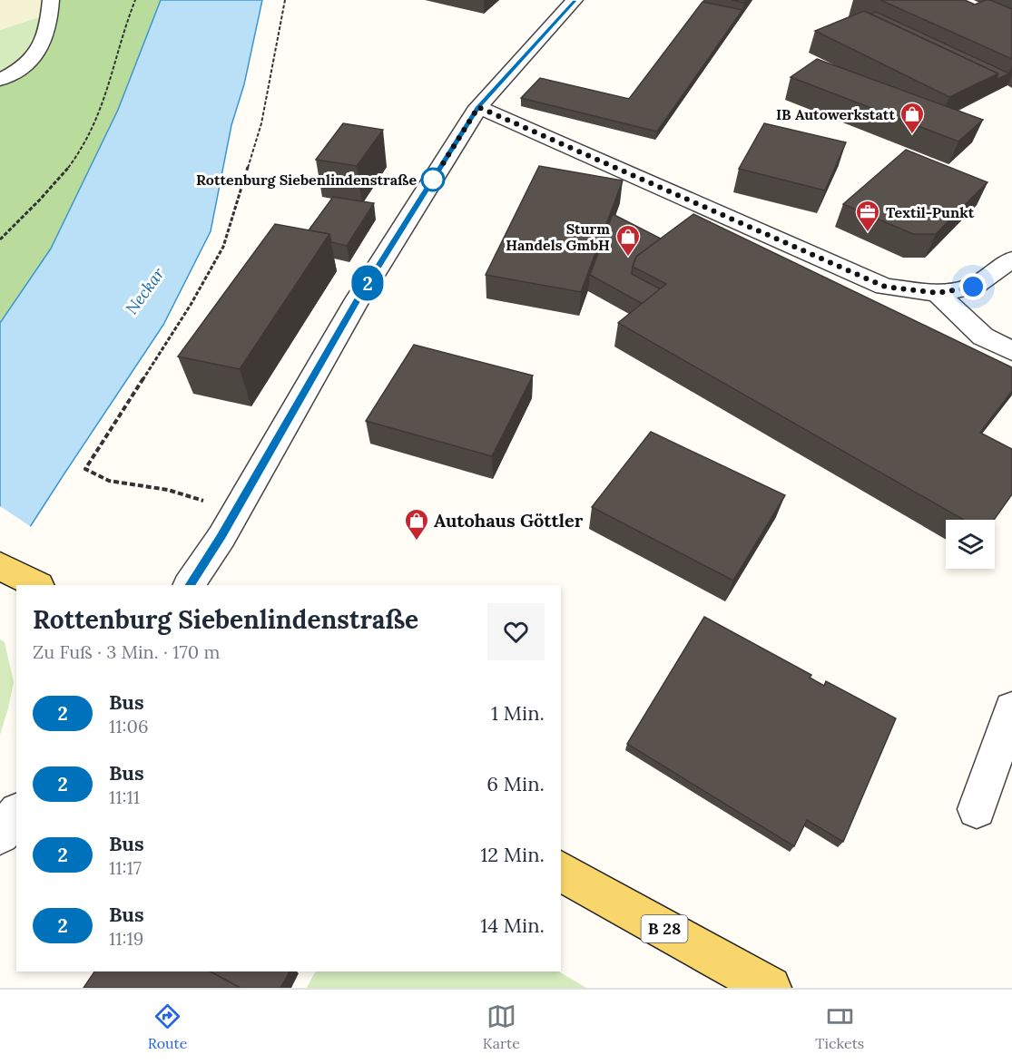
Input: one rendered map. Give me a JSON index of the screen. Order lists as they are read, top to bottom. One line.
{"streets":{"main road":["B 28"]},"water":["Neckar"],"places":{"shop":["IB Autowerkstatt","Sturm Handels GmbH","Autohaus Göttler"],"other":["Rottenburg Siebenlindenstraße"],"office":["Textil-Punkt"]},"lines":["bus line 2"],"page":{"on_map":"2","heading":["Rottenburg Siebenlindenstraße","Zu Fuß · 3 Min. · 170 m"],"list":[{"mark":"2","name":"Bus","note":"11:06","value":"1 Min."},{"mark":"2","name":"Bus","note":"11:11","value":"6 Min."},{"mark":"2","name":"Bus","note":"11:17","value":"12 Min."},{"mark":"2","name":"Bus","note":"11:19","value":"14 Min."}],"tabs":["Route","Karte","Tickets"]}}
